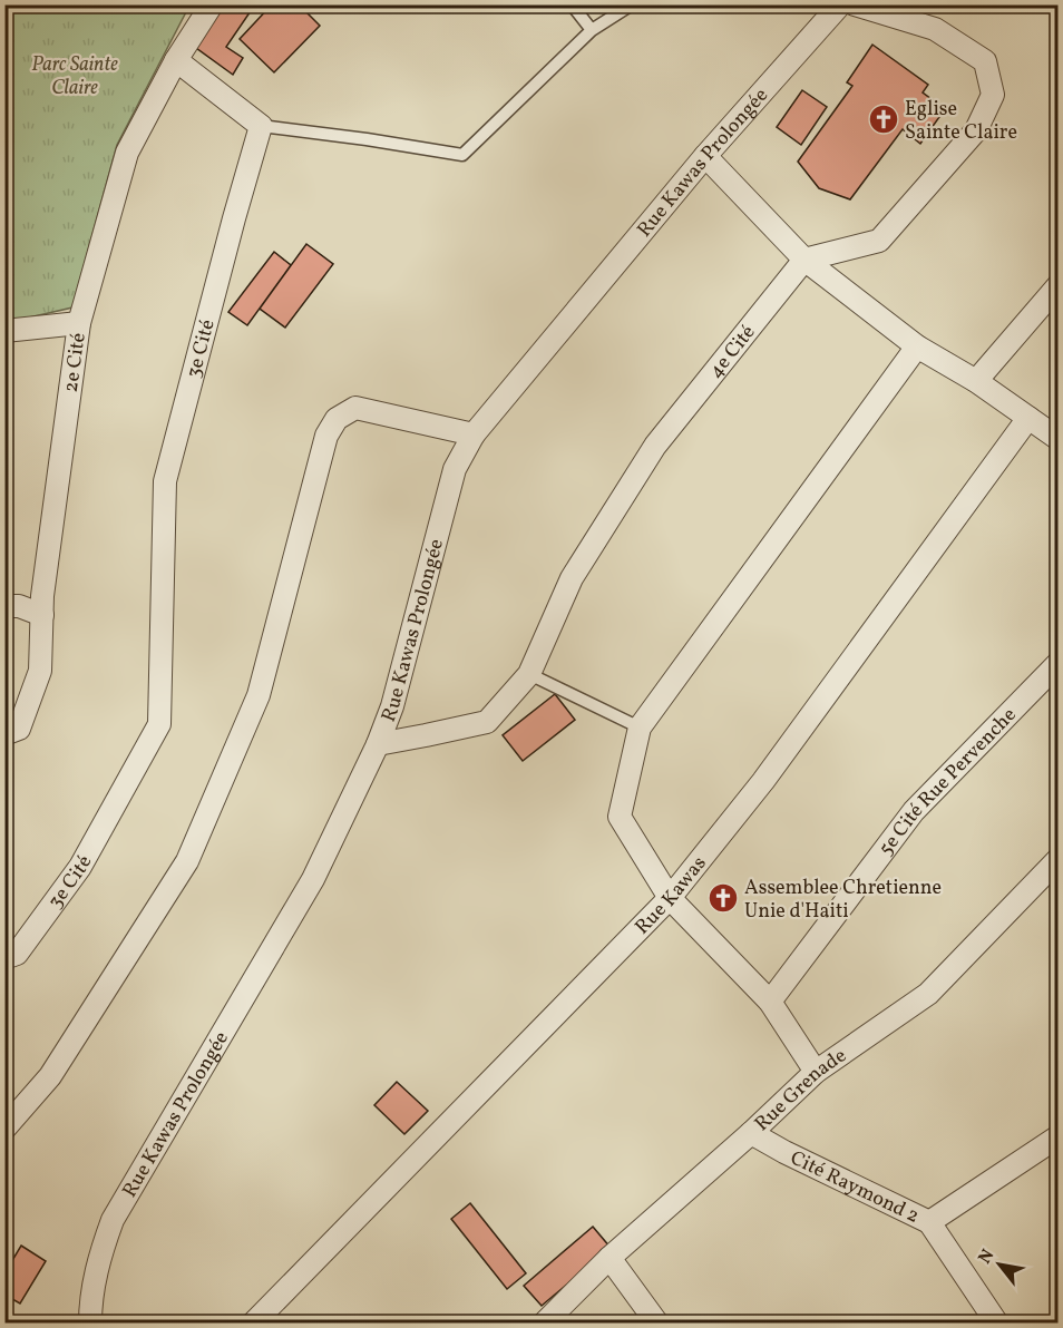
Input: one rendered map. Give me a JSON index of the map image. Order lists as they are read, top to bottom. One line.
{"streets":{"street":["Rue Kawas Prolongée","3e Cité","4e Cité","2e Cité","5e Cité Rue Pervenche","Rue Kawas","Rue Grenade","Cité Raymond 2"]},"crossings":[["Rue Kawas Prolongée","4e Cité"],["Rue Grenade","Cité Raymond 2"]],"parks":["Parc Sainte Claire"],"places":{"church":["Eglise Sainte Claire","Assemblee Chretienne Unie d'Haiti"]},"north":"top left"}
